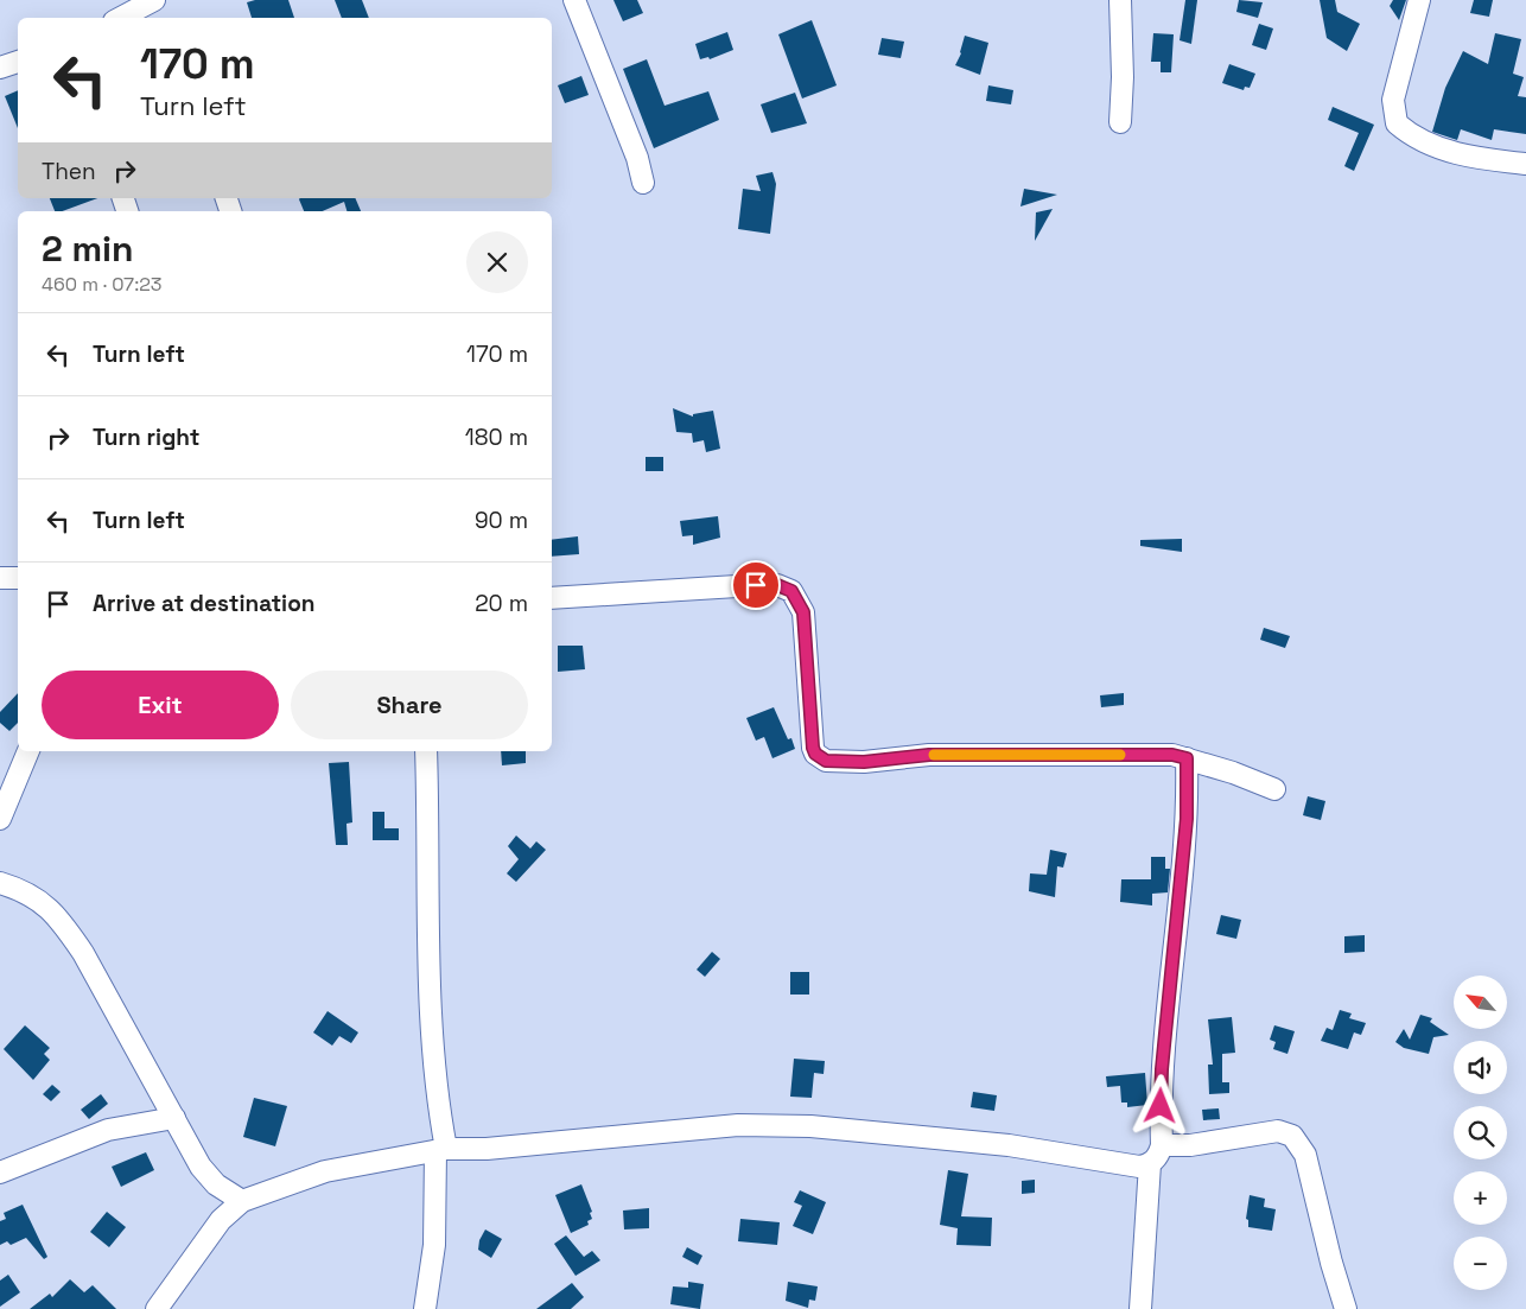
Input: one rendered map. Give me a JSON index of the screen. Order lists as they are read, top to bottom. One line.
{"north":"top left","page":{"turn":["170 m","Turn left"],"then":"Then","heading":["2 min","460 m · 07:23"],"list":[{"name":"Turn left","value":"170 m"},{"name":"Turn right","value":"180 m"},{"name":"Turn left","value":"90 m"},{"name":"Arrive at destination","value":"20 m"}],"buttons":["Exit","Share"],"map_buttons":["+","−"]}}
